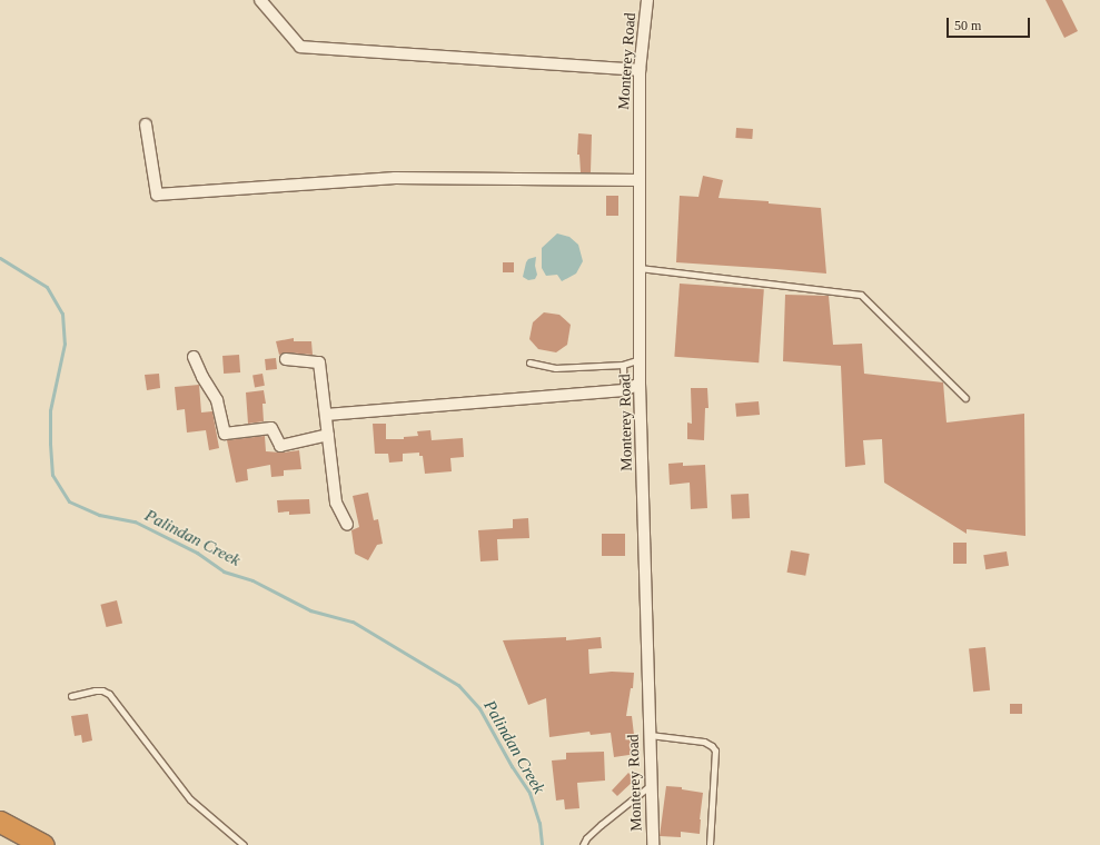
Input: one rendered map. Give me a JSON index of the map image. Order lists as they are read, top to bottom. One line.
{"streets":{"street":["Monterey Road"]},"water":["Palindan Creek"],"scale_bar":"50 m"}
